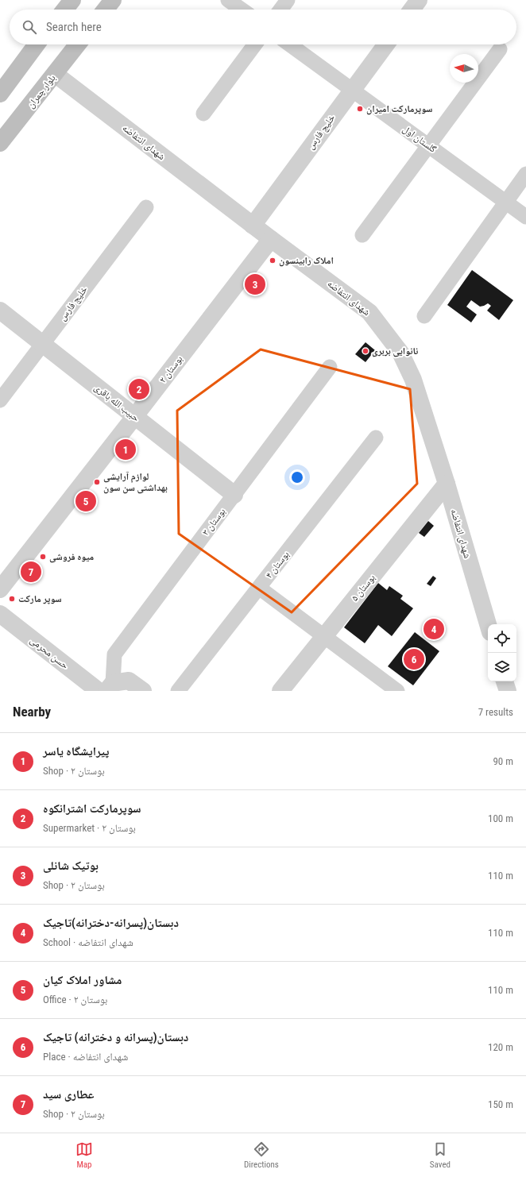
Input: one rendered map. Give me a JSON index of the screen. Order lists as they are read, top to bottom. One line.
{"streets":{"main road":["بلوار چمران"],"street":["خلیج فارس","گلستان اول","شهدای انتفاضه","بوستان ۲","حبیب الله باقری","بوستان ۳","بوستان ۴","بوستان ۵","حسن محرمی"]},"crossings":[["بلوار چمران","شهدای انتفاضه"],["خلیج فارس","گلستان اول"],["خلیج فارس","شهدای انتفاضه"],["خلیج فارس","حبیب الله باقری"],["شهدای انتفاضه","بوستان ۲"],["شهدای انتفاضه","بوستان ۵"],["بوستان ۲","حبیب الله باقری"],["حبیب الله باقری","بوستان ۳"],["بوستان ۳","حسن محرمی"]],"places":["سوپرمارکت امیران","املاک رابینسون","نانوایی بربری","لوازم آرایشی بهداشتی سن سون","میوه فروشی","سوپر مارکت"],"north":"left","page":{"search":"Search here","pins":["3","2","1","5","7","4","6"],"heading":["Nearby","7 results"],"list":[{"mark":"1","name":"پیرایشگاه یاسر","note":"Shop · بوستان ۲","value":"90 m"},{"mark":"2","name":"سوپرمارکت اشترانکوه","note":"Supermarket · بوستان ۲","value":"100 m"},{"mark":"3","name":"بوتیک شانلی","note":"Shop · بوستان ۲","value":"110 m"},{"mark":"4","name":"دبستان(پسرانه-دخترانه)تاجیک","note":"School · شهدای انتفاضه","value":"110 m"},{"mark":"5","name":"مشاور املاک کیان","note":"Office · بوستان ۲","value":"110 m"},{"mark":"6","name":"دبستان(پسرانه و دخترانه) تاجیک","note":"Place · شهدای انتفاضه","value":"120 m"},{"mark":"7","name":"عطاری سید","note":"Shop · بوستان ۲","value":"150 m"}],"nav":["Map","Directions","Saved"]}}
